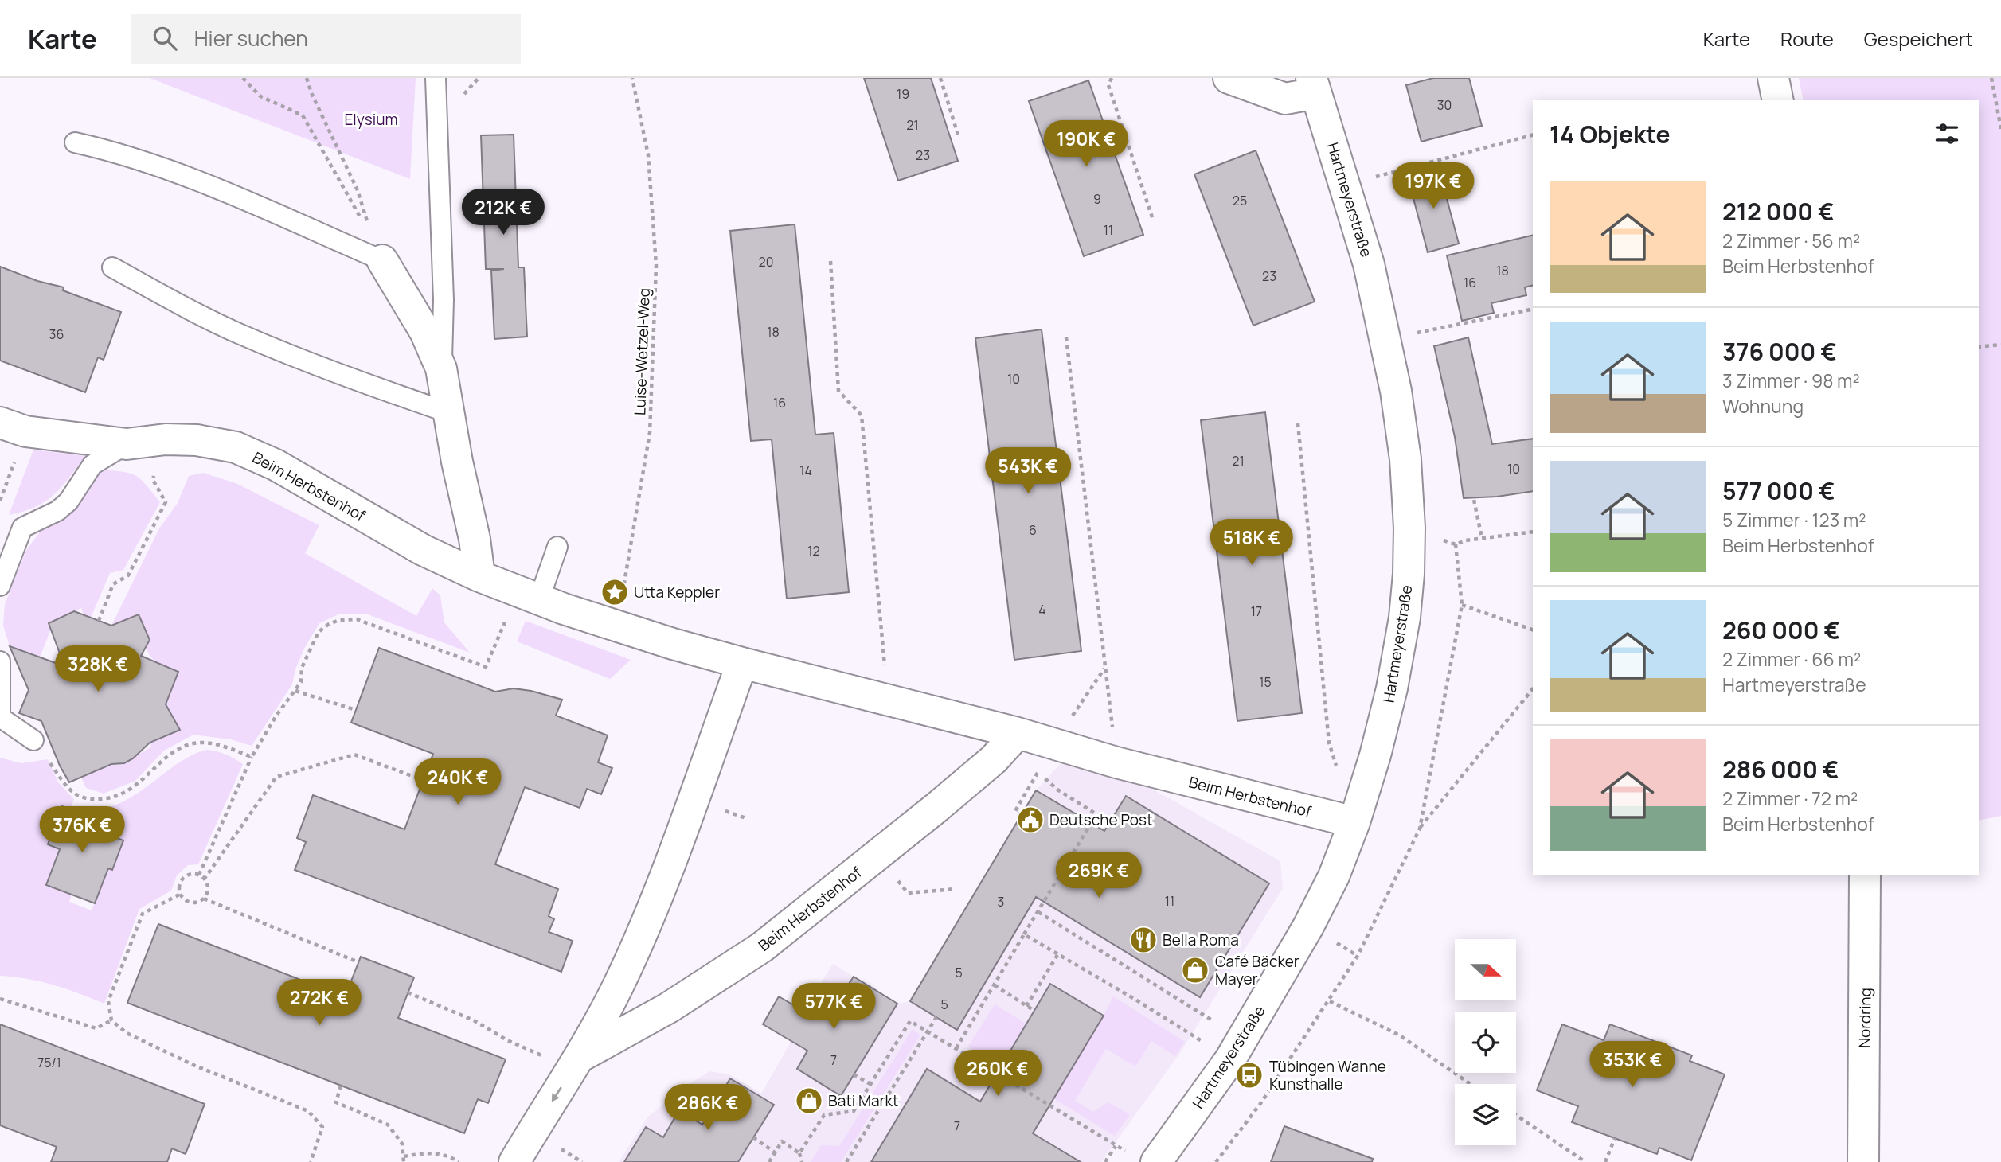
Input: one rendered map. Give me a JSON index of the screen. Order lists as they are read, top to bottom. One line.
{"streets":{"street":["Hartmeyerstraße","Beim Herbstenhof","Nordring"],"path":["Luise-Wetzel-Weg"]},"crossings":[["Hartmeyerstraße","Beim Herbstenhof"],["Luise-Wetzel-Weg","Beim Herbstenhof"]],"parks":["Elysium"],"places":{"place":["Utta Keppler"],"public building":["Deutsche Post"],"restaurant":["Bella Roma"],"shop":["Café Bäcker Mayer","Bati Markt"],"bus stop":["Tübingen Wanne Kunsthalle"]},"house_numbers":["19","30","21","23","9","25","11","20","18","23","16","18","36","10","16","21","10","14","6","12","4","17","15","11","3","5","5","7","75/1","7"],"north":"right","page":{"header":"Karte","search":"Hier suchen","nav":["Karte","Route","Gespeichert"],"heading":"14 Objekte","price":["190K €","197K €","212K €","543K €","518K €","328K €","240K €","376K €","269K €","272K €","577K €","353K €","260K €","286K €"],"list":[{"name":"212 000 €","note":"2 Zimmer · 56 m² · Beim Herbstenhof"},{"name":"376 000 €","note":"3 Zimmer · 98 m² · Wohnung"},{"name":"577 000 €","note":"5 Zimmer · 123 m² · Beim Herbstenhof"},{"name":"260 000 €","note":"2 Zimmer · 66 m² · Hartmeyerstraße"},{"name":"286 000 €","note":"2 Zimmer · 72 m² · Beim Herbstenhof"}]}}
